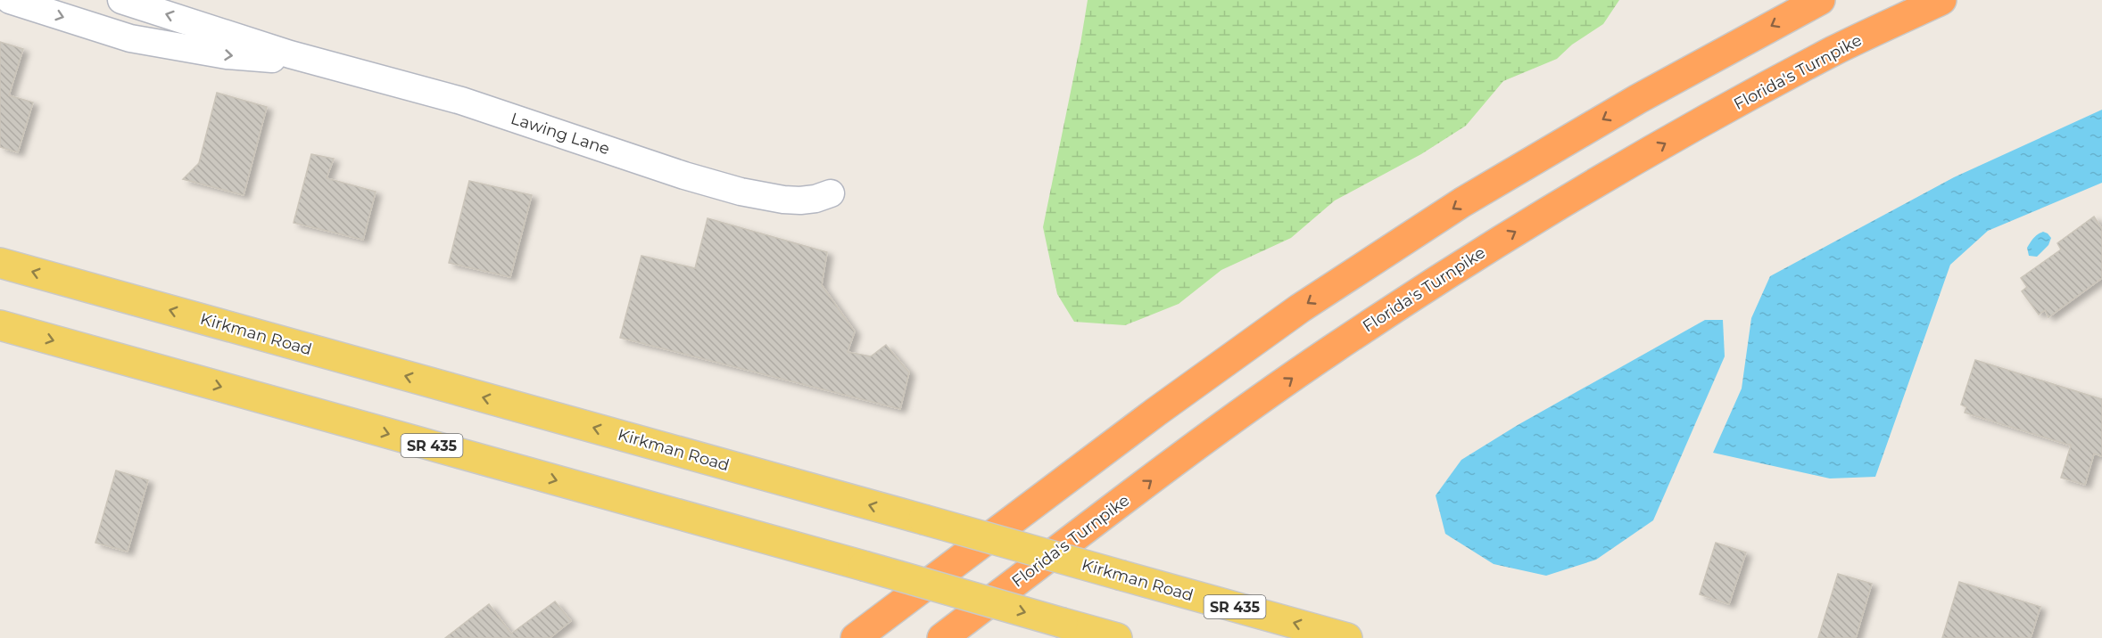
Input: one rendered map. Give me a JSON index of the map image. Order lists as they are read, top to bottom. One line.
{"streets":{"highway":["Florida's Turnpike"],"main road":["Kirkman Road","SR 435"],"street":["Lawing Lane"]}}
